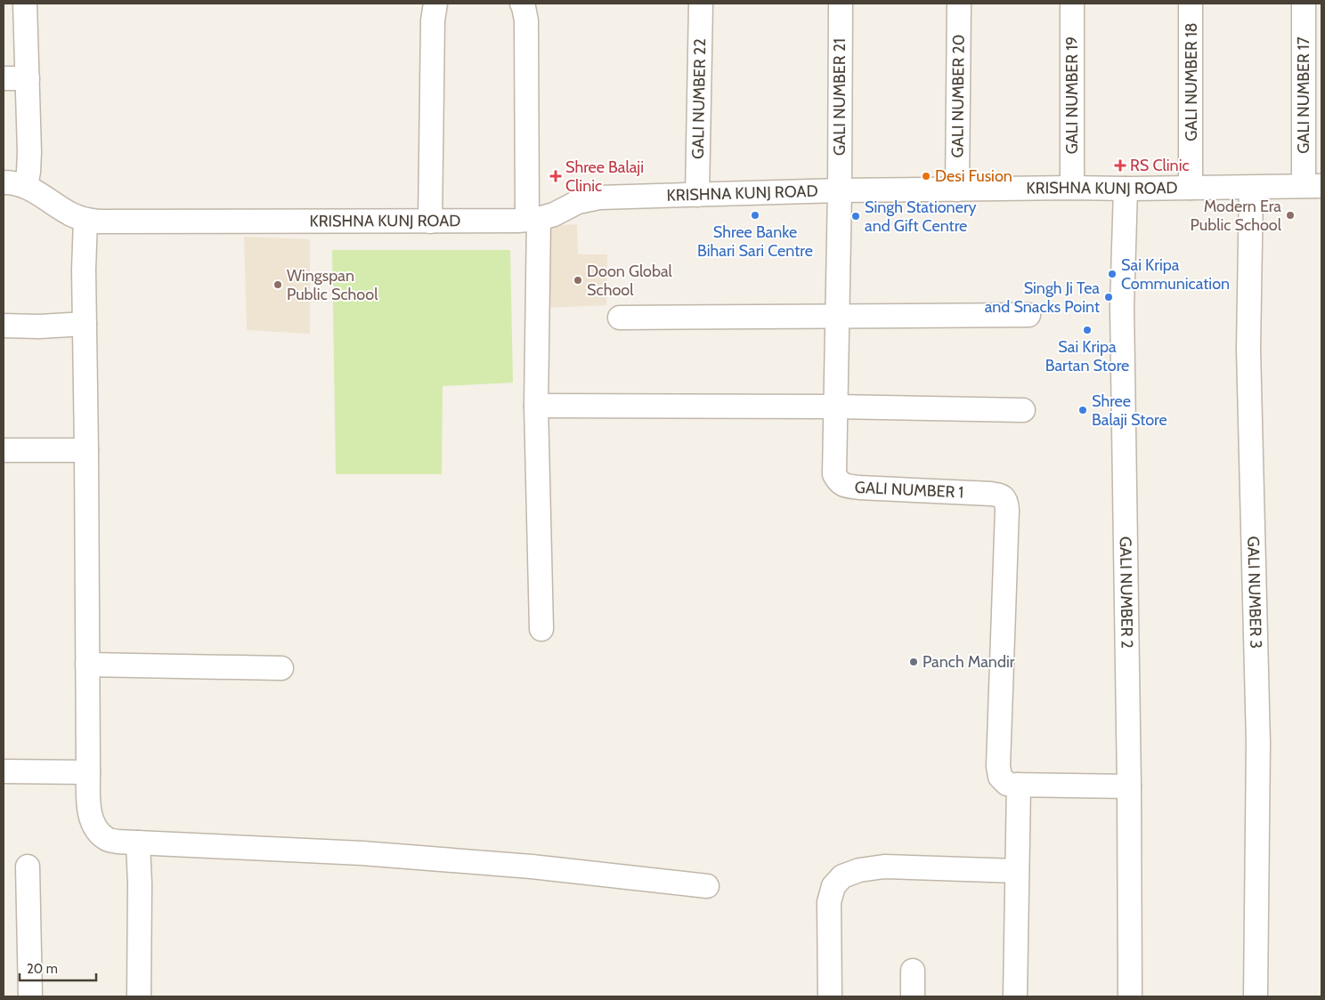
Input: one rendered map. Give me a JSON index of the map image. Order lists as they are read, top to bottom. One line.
{"streets":{"street":["GALI NUMBER 18","GALI NUMBER 19","GALI NUMBER 17","GALI NUMBER 20","GALI NUMBER 21","GALI NUMBER 22","KRISHNA KUNJ ROAD","GALI NUMBER 1","GALI NUMBER 2","GALI NUMBER 3"]},"crossings":[["GALI NUMBER 18","KRISHNA KUNJ ROAD"],["GALI NUMBER 19","KRISHNA KUNJ ROAD"],["GALI NUMBER 17","KRISHNA KUNJ ROAD"],["GALI NUMBER 20","KRISHNA KUNJ ROAD"],["GALI NUMBER 21","KRISHNA KUNJ ROAD"],["GALI NUMBER 21","GALI NUMBER 1"],["GALI NUMBER 22","KRISHNA KUNJ ROAD"],["KRISHNA KUNJ ROAD","GALI NUMBER 1"],["KRISHNA KUNJ ROAD","GALI NUMBER 2"],["KRISHNA KUNJ ROAD","GALI NUMBER 3"]],"places":{"health":["RS Clinic","Shree Balaji Clinic"],"other":["Desi Fusion","Shree Banke Bihari Sari Centre","Modern Era Public School","Singh Stationery and Gift Centre","Sai Kripa Communication","Doon Global School","Wingspan Public School","Singh Ji Tea and Snacks Point","Sai Kripa Bartan Store","Shree Balaji Store","Panch Mandir"]},"scale_bar":"20 m"}
